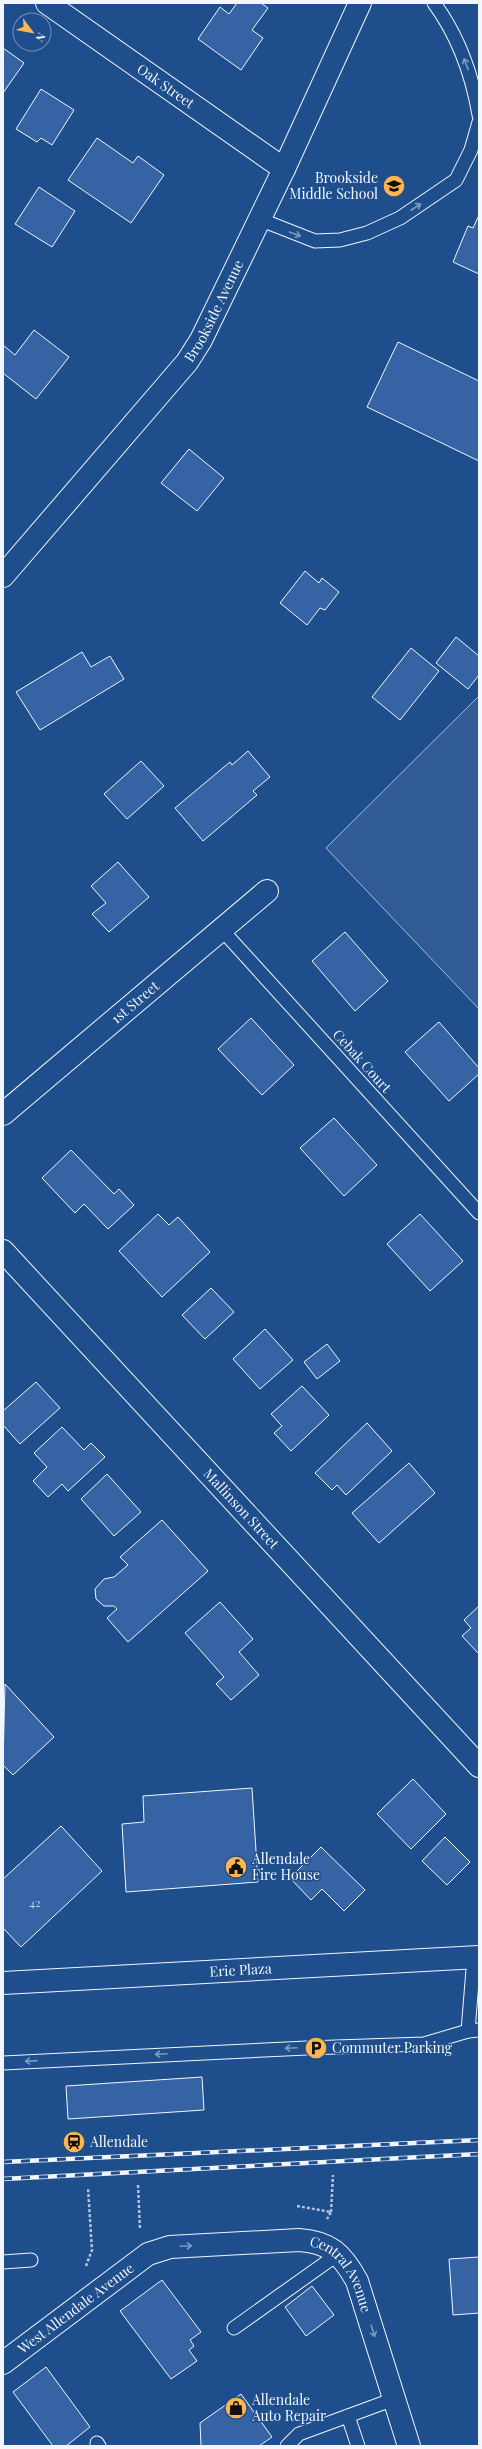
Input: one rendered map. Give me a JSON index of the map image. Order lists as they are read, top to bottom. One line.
{"streets":{"street":["Oak Street","Brookside Avenue","1st Street","Mallinson Street","Erie Plaza","Central Avenue","West Allendale Avenue"],"lane":["Cebak Court"]},"crossings":[["Oak Street","Brookside Avenue"],["1st Street","Cebak Court"],["Central Avenue","West Allendale Avenue"]],"one_way":["Central Avenue"],"places":{"school or university":["Brookside Middle School"],"public building":["Allendale Fire House"],"parking":["Commuter Parking"],"station":["Allendale"],"shop":["Allendale Auto Repair"]},"house_numbers":["42"],"north":"bottom right"}
